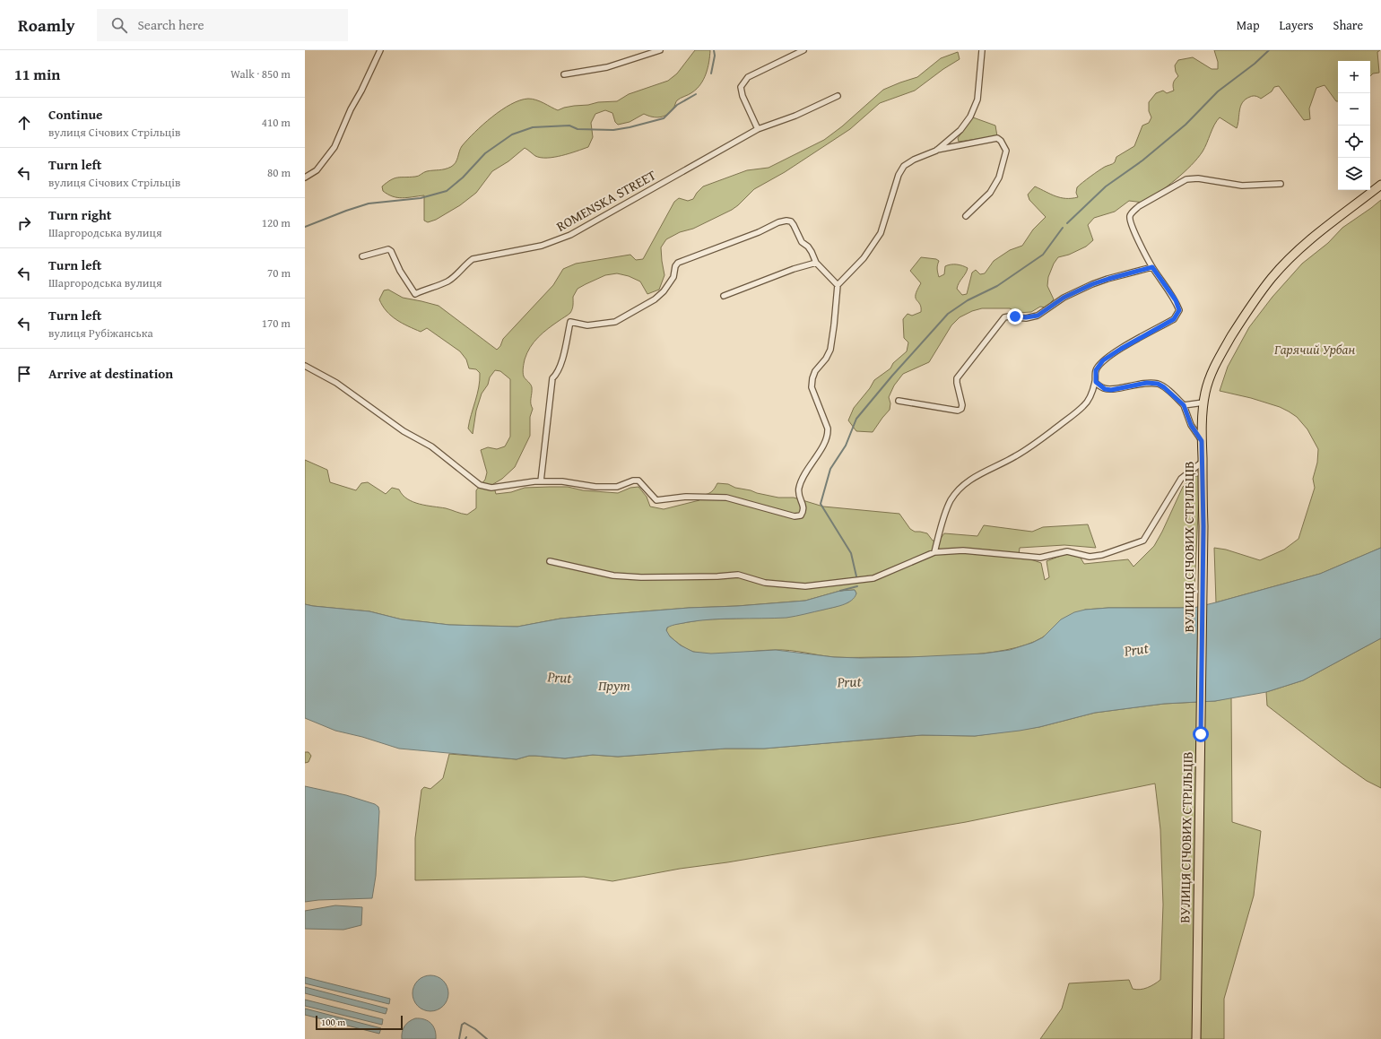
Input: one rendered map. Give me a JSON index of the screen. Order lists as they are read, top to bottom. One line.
{"streets":{"main road":["ВУЛИЦЯ СІЧОВИХ СТРІЛЬЦІВ"],"street":["ROMENSKA STREET"]},"water":["Prut","Прут"],"parks":["Гарячий Урбан"],"scale_bar":"100 m","page":{"header":"Roamly","search":"Search here","nav":["Map","Layers","Share"],"heading":["11 min","Walk · 850 m"],"map_buttons":["+","−"],"list":[["Continue","вулиця Січових Стрільців","410 m"],["Turn left","вулиця Січових Стрільців","80 m"],["Turn right","Шаргородська вулиця","120 m"],["Turn left","Шаргородська вулиця","70 m"],["Turn left","вулиця Рубіжанська","170 m"],"Arrive at destination"],"scale":"100 m"}}
